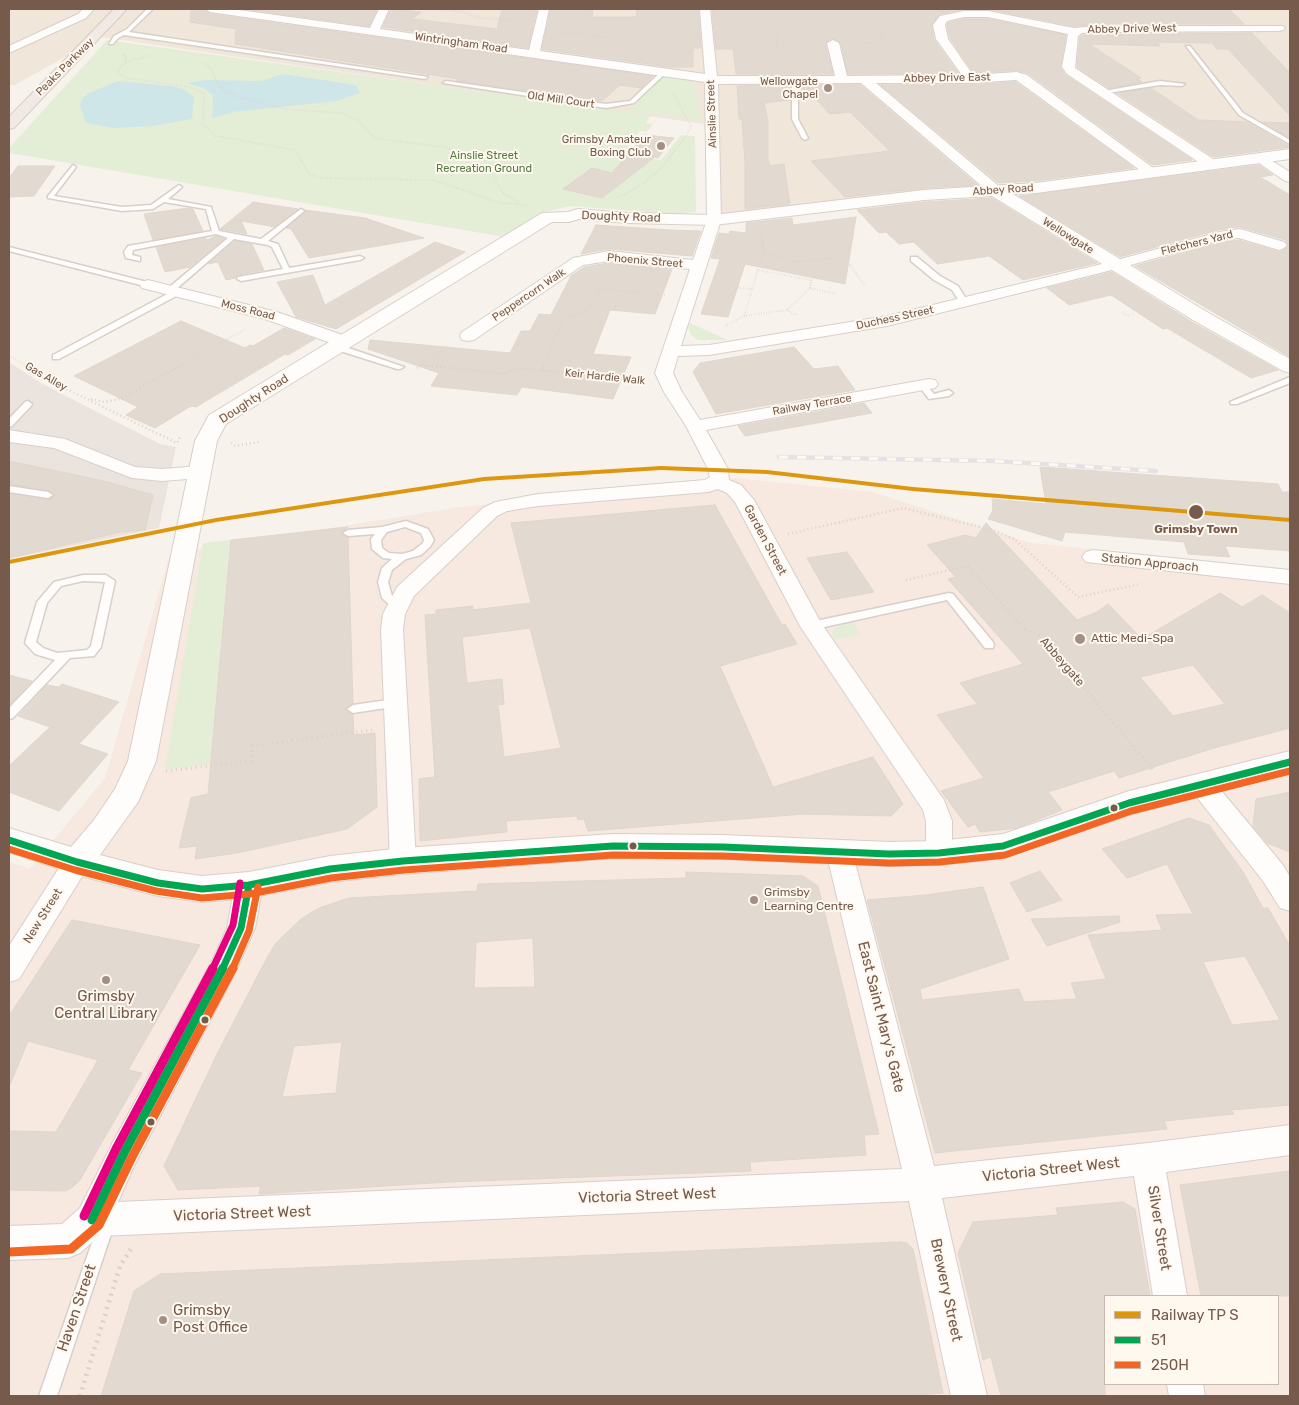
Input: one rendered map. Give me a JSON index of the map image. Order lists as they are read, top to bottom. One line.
{"streets":{"highway":["Peaks Parkway"],"street":["Abbey Drive West","Wintringham Road","Abbey Drive East","Ainslie Street","Abbey Road","Doughty Road","Wellowgate","Fletchers Yard","Phoenix Street","Peppercorn Walk","Moss Road","Duchess Street","Railway Terrace","Garden Street","Station Approach","New Street","East Saint Mary's Gate","Victoria Street West","Silver Street","Brewery Street"],"lane":["Old Mill Court","Haven Street"],"path":["Gas Alley","Keir Hardie Walk","Abbeygate"]},"crossings":[["Abbey Drive West","Abbey Road"],["Wintringham Road","Abbey Drive East"],["Wintringham Road","Old Mill Court"],["Wintringham Road","Ainslie Street"],["Abbey Drive East","Ainslie Street"],["Abbey Drive East","Abbey Road"],["Abbey Drive East","Wellowgate"],["Ainslie Street","Abbey Road"],["Ainslie Street","Doughty Road"],["Abbey Road","Doughty Road"],["Abbey Road","Wellowgate"],["Doughty Road","Moss Road"],["Doughty Road","New Street"],["Wellowgate","Fletchers Yard"],["Wellowgate","Duchess Street"],["Fletchers Yard","Duchess Street"],["Phoenix Street","Peppercorn Walk"],["East Saint Mary's Gate","Victoria Street West"],["East Saint Mary's Gate","Brewery Street"],["Victoria Street West","Silver Street"],["Victoria Street West","Brewery Street"],["Victoria Street West","Haven Street"]],"parks":["Ainslie Street Recreation Ground"],"places":["Wellowgate Chapel","Grimsby Amateur Boxing Club","Grimsby Town","Attic Medi-Spa","Grimsby Learning Centre","Grimsby Central Library","Grimsby Post Office"],"lines":["transit line 51","transit line 250H"],"legend":["Railway TP S","51","250H"]}
